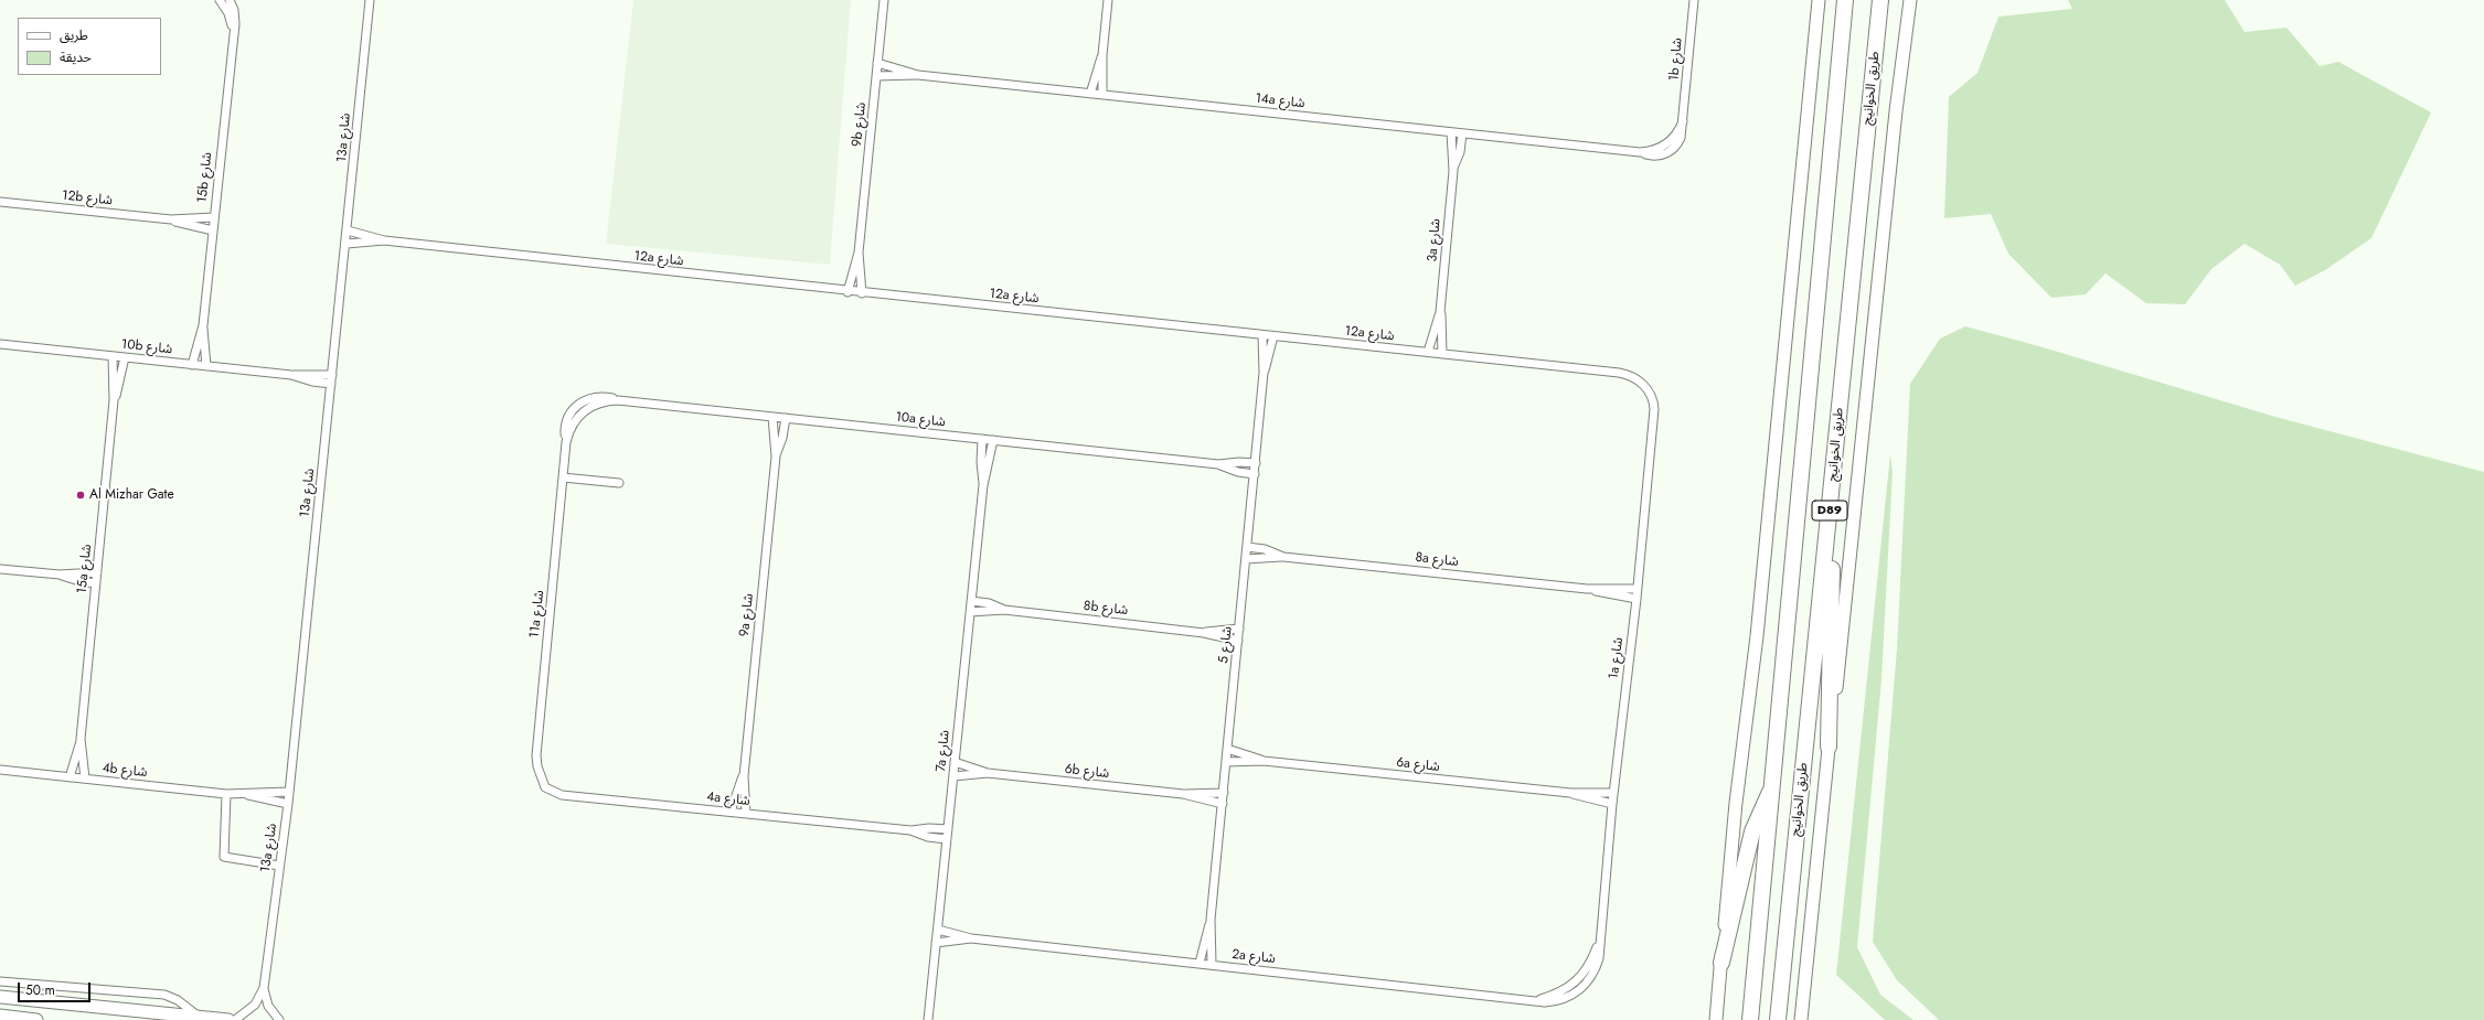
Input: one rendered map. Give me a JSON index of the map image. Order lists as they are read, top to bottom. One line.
{"streets":{"highway":["طريق الخوانيج","D89"],"street":["1b شارع","14a شارع","9b شارع","13a شارع","15b شارع","12b شارع","3a شارع","12a شارع","10b شارع","10a شارع","8a شارع","15a شارع","8b شارع","11a شارع","9a شارع","شارع 5","1a شارع","7a شارع","6a شارع","4b شارع","6b شارع","4a شارع","2a شارع"]},"crossings":[["1b شارع","14a شارع"],["14a شارع","9b شارع"],["14a شارع","3a شارع"],["9b شارع","12a شارع"],["13a شارع","12a شارع"],["13a شارع","10b شارع"],["13a شارع","4b شارع"],["15b شارع","12b شارع"],["15b شارع","10b شارع"],["3a شارع","12a شارع"],["12a شارع","شارع 5"],["12a شارع","1a شارع"],["10b شارع","15a شارع"],["10a شارع","11a شارع"],["10a شارع","9a شارع"],["10a شارع","شارع 5"],["10a شارع","7a شارع"],["8a شارع","شارع 5"],["8a شارع","1a شارع"],["15a شارع","4b شارع"],["8b شارع","شارع 5"],["8b شارع","7a شارع"],["11a شارع","4a شارع"],["9a شارع","4a شارع"],["شارع 5","6a شارع"],["شارع 5","6b شارع"],["شارع 5","2a شارع"],["1a شارع","6a شارع"],["1a شارع","2a شارع"],["7a شارع","6b شارع"],["7a شارع","4a شارع"],["7a شارع","2a شارع"]],"places":["Al Mizhar Gate"],"legend":["طريق","حديقة"],"scale_bar":"50 m"}
